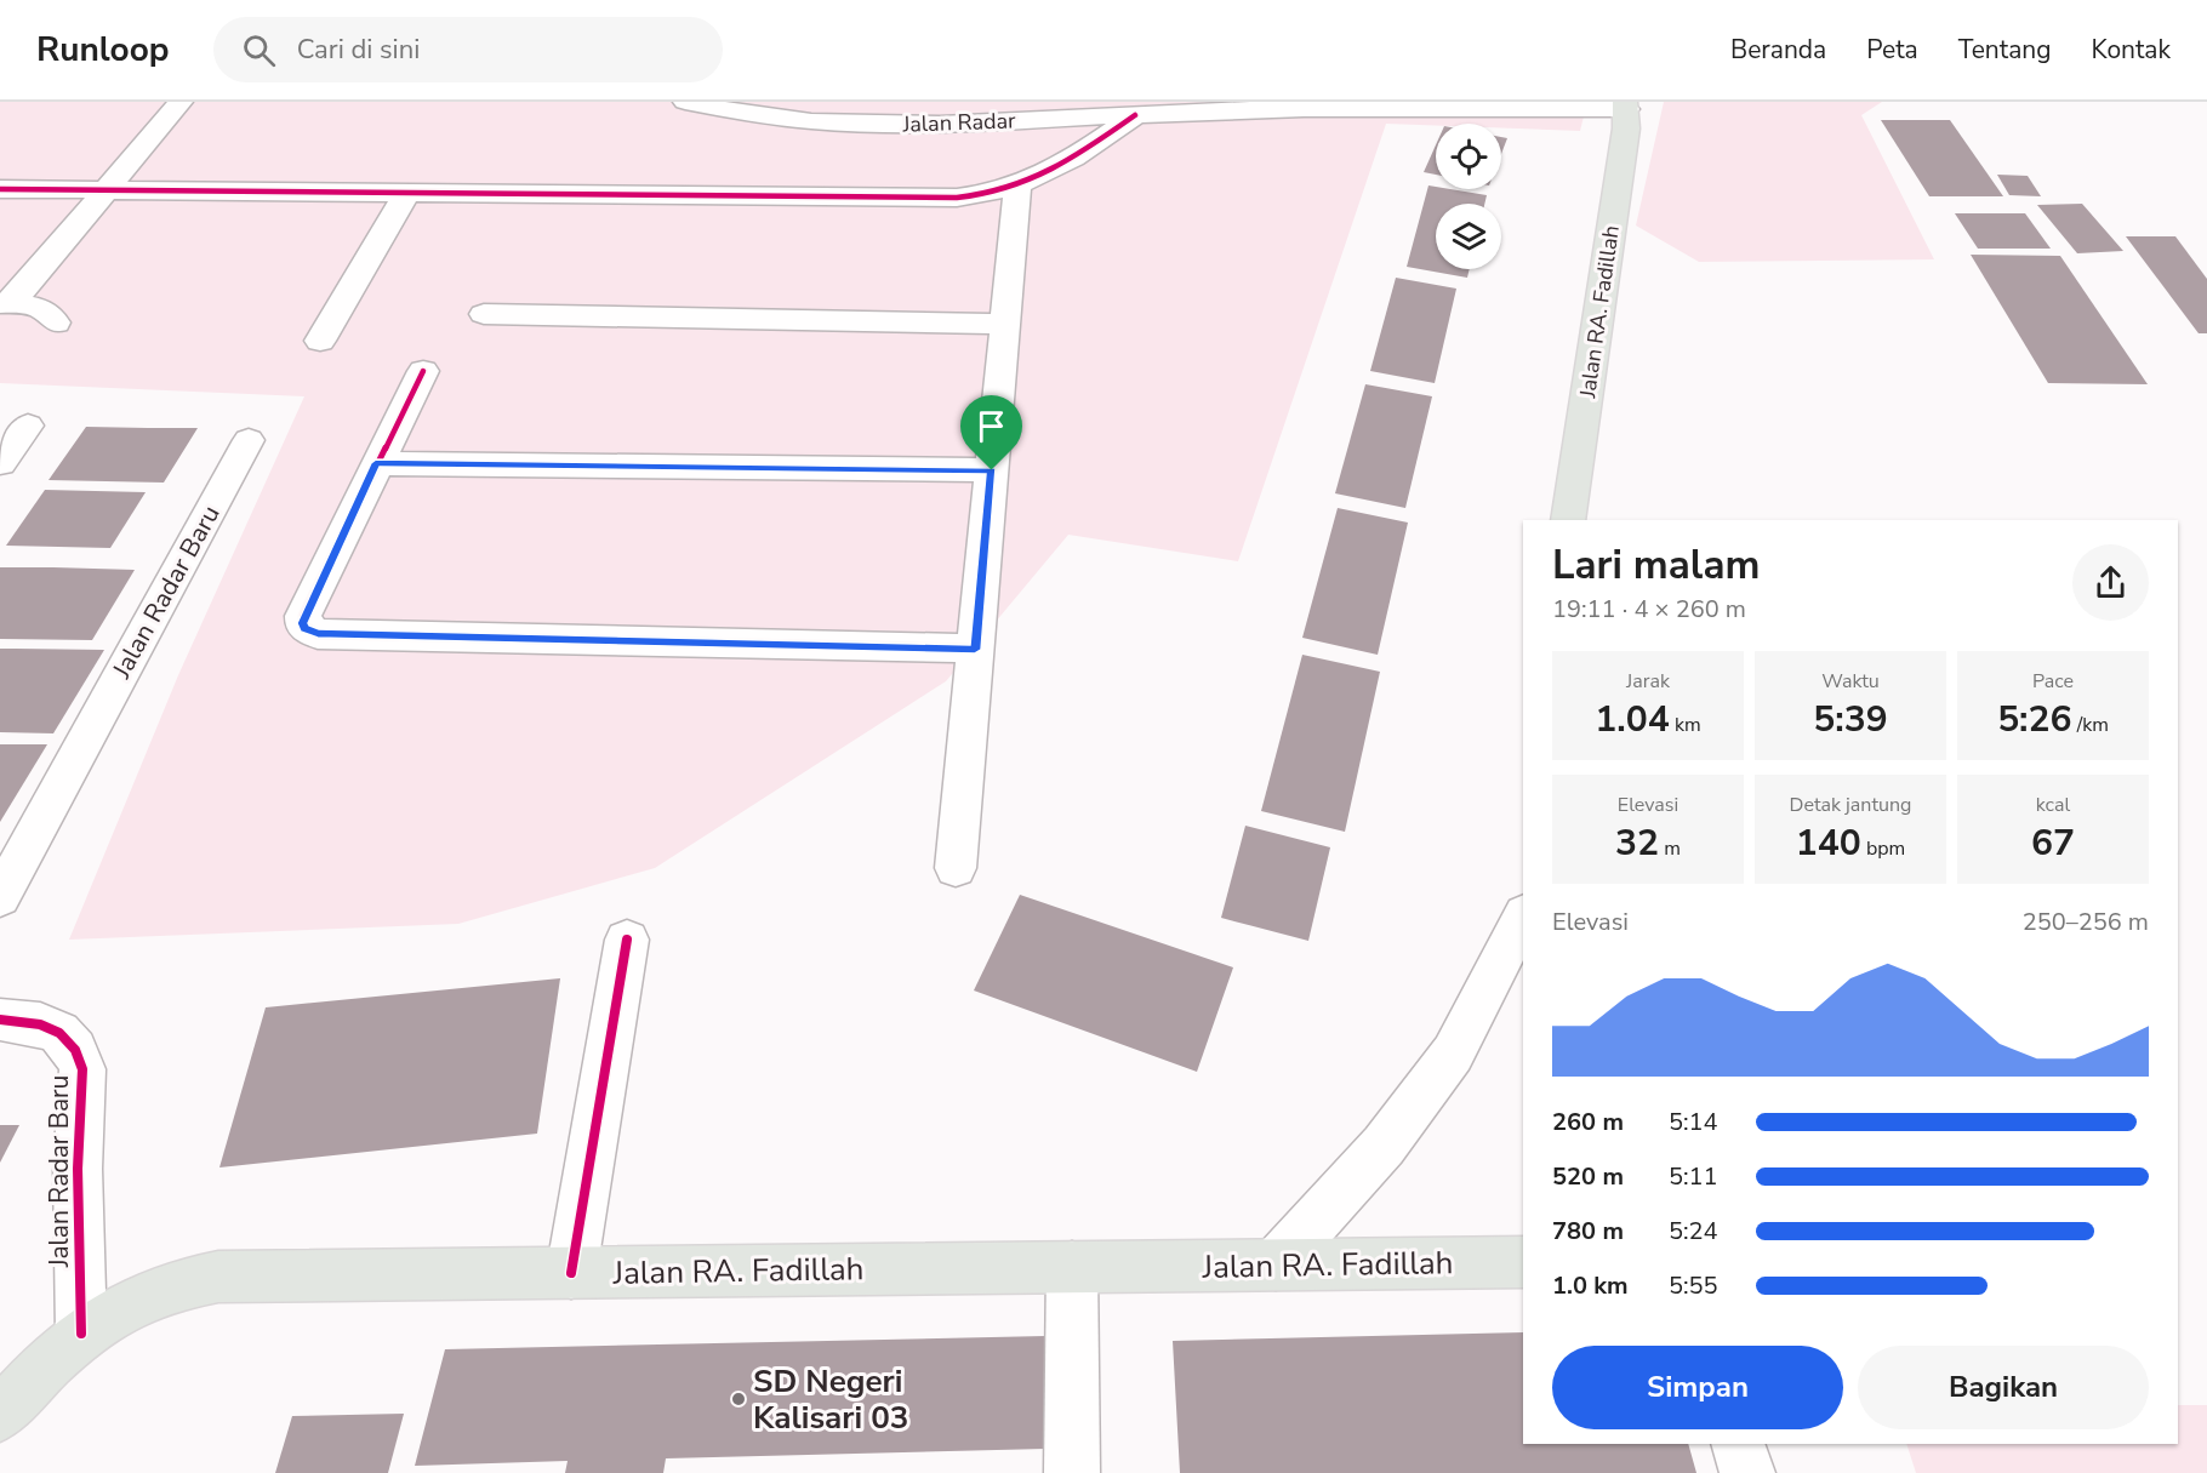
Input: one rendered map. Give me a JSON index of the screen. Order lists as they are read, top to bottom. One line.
{"streets":{"main road":["Jalan RA. Fadillah"],"street":["Jalan Radar","Jalan Radar Baru"]},"crossings":[["Jalan Radar","Jalan RA. Fadillah"],["Jalan RA. Fadillah","Jalan Radar Baru"]],"places":["SD Negeri Kalisari 03"],"page":{"header":"Runloop","search":"Cari di sini","nav":["Beranda","Peta","Tentang","Kontak"],"heading":["Lari malam","19:11 · 4 × 260 m"],"stats":[["Jarak","1.04 km"],["Waktu","5:39"],["Pace","5:26 /km"],["Elevasi","32 m"],["Detak jantung","140 bpm"],["kcal","67"]],"chart":["Elevasi","250–256 m"],"list":[{"name":"260 m","note":"5:14"},{"name":"520 m","note":"5:11"},{"name":"780 m","note":"5:24"},{"name":"1.0 km","note":"5:55"}],"buttons":["Simpan","Bagikan"]}}
